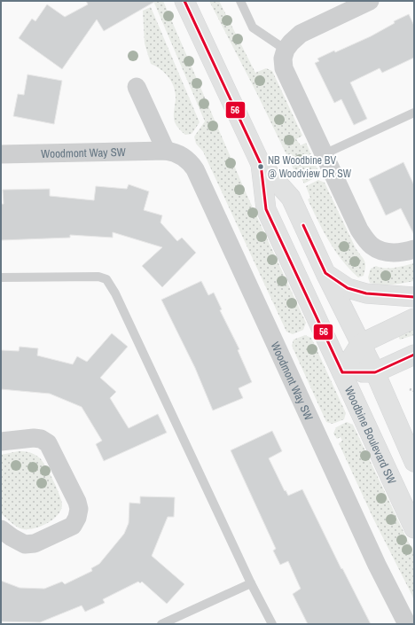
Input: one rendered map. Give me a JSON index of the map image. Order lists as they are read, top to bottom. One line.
{"streets":{"street":["Woodmont Way SW","Woodbine Boulevard SW"]},"places":["NB Woodbine BV @ Woodview DR SW"],"lines":["transit line 56"]}
